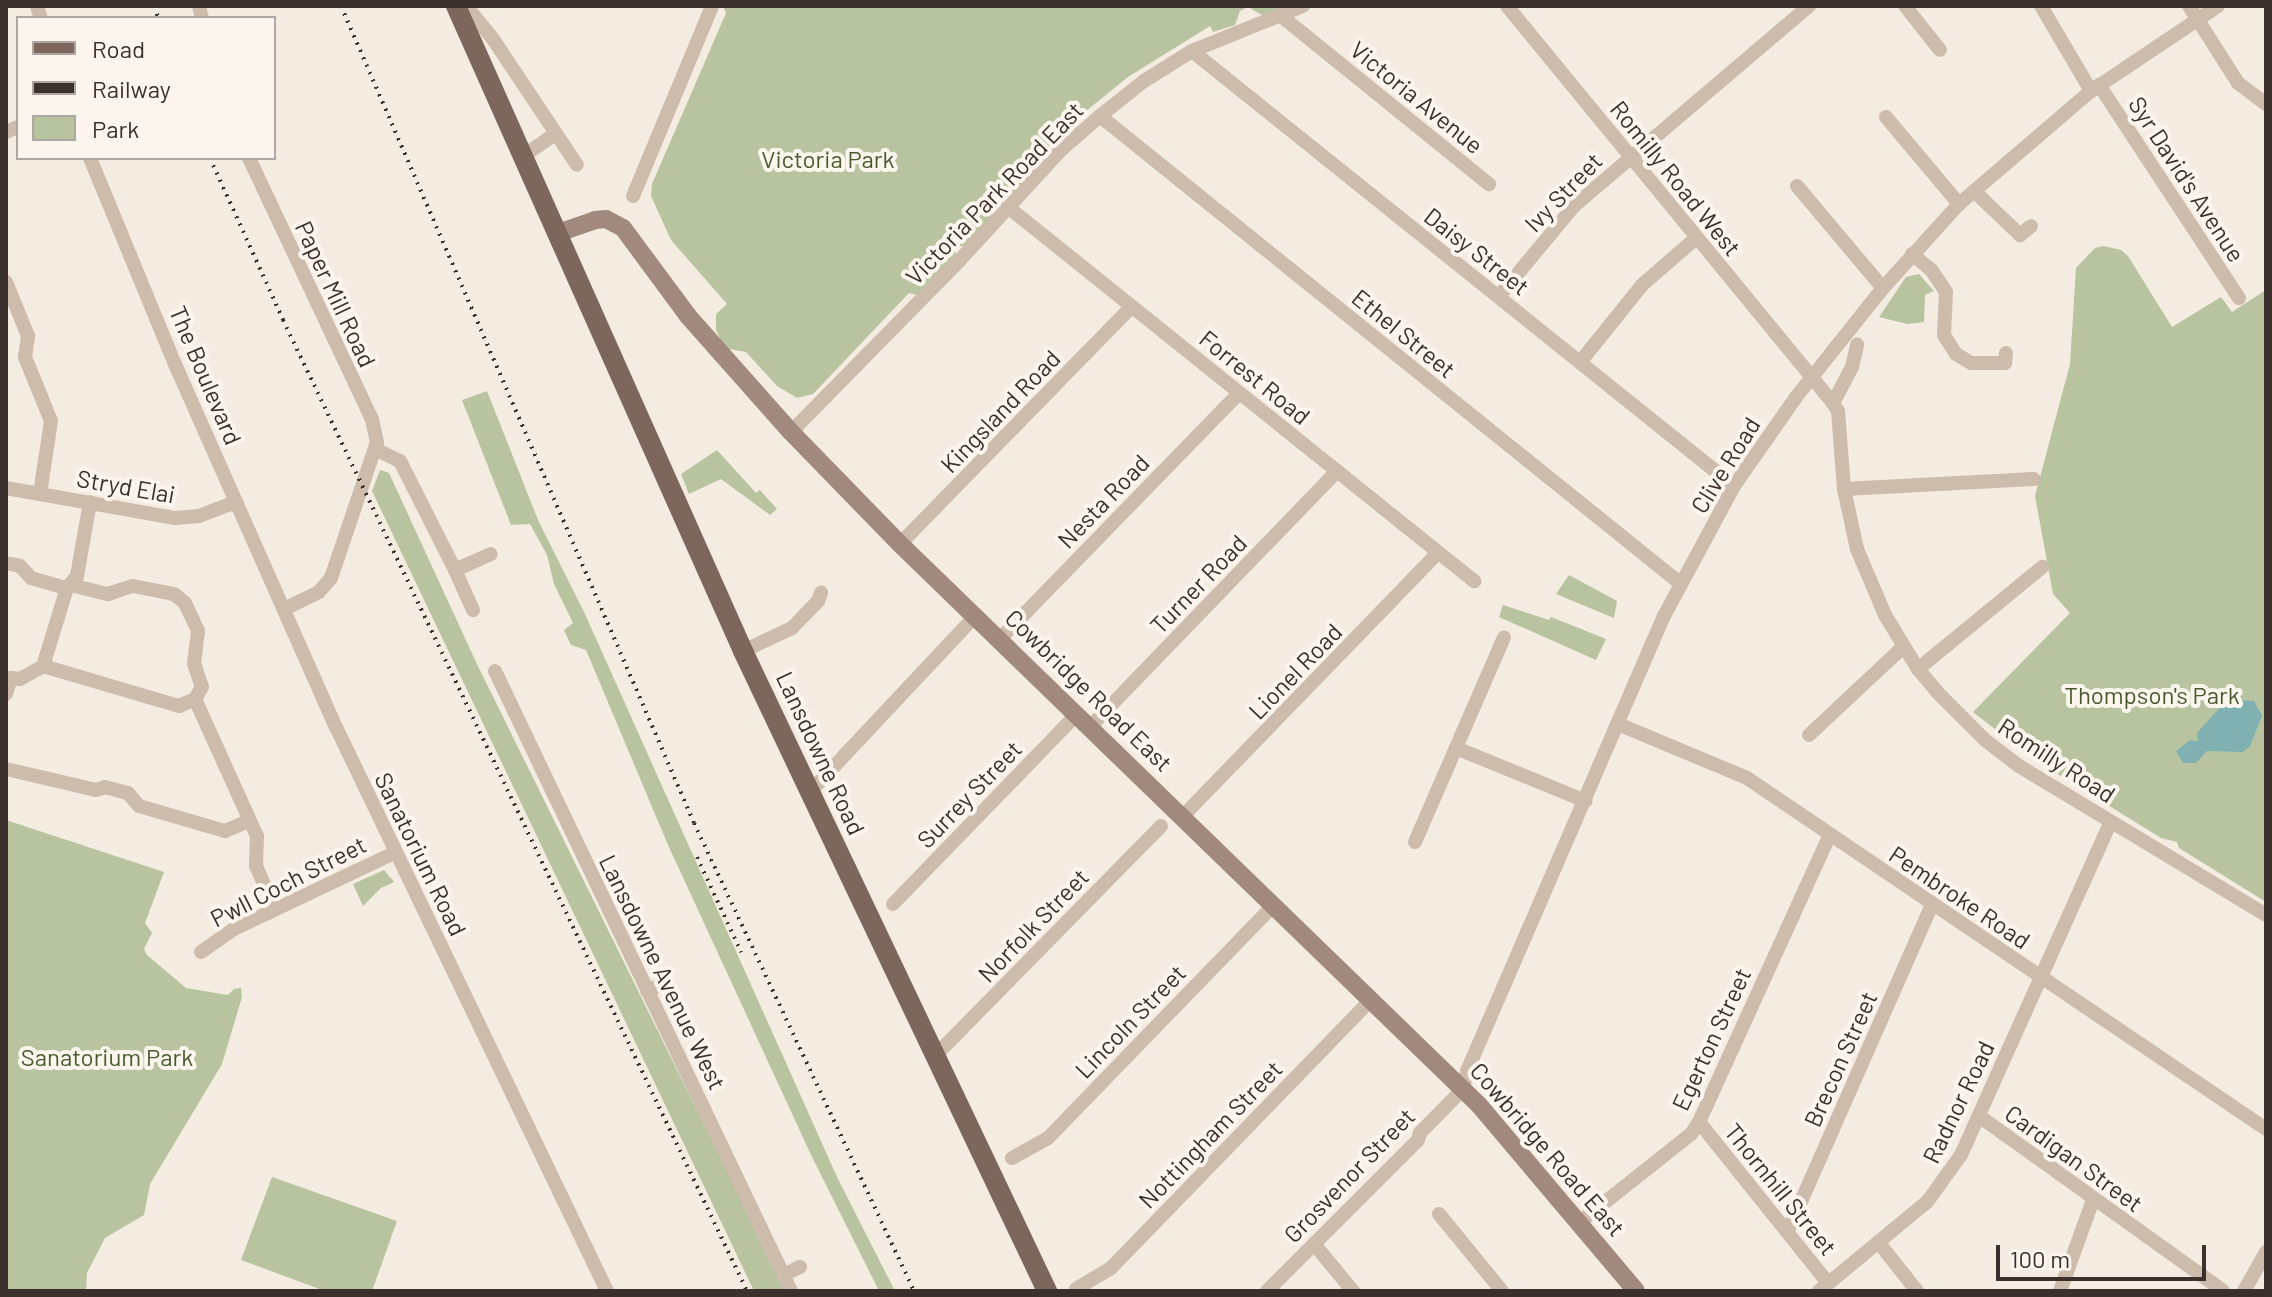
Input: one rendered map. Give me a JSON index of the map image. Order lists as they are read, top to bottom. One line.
{"streets":{"main road":["Lansdowne Road"],"street":["Victoria Avenue","Romilly Road West","Syr David's Avenue","Ivy Street","Victoria Park Road East","Daisy Street","Paper Mill Road","Ethel Street","The Boulevard","Forrest Road","Kingsland Road","Clive Road","Stryd Elai","Nesta Road","Turner Road","Lionel Road","Cowbridge Road East","Romilly Road","Surrey Street","Sanatorium Road","Pwll Coch Street","Pembroke Road","Norfolk Street","Lansdowne Avenue West","Lincoln Street","Egerton Street","Brecon Street","Radnor Road","Nottingham Street","Cardigan Street","Grosvenor Street","Thornhill Street"]},"crossings":[["Victoria Avenue","Victoria Park Road East"],["Romilly Road West","Ivy Street"],["Romilly Road West","Clive Road"],["Syr David's Avenue","Clive Road"],["Ivy Street","Daisy Street"],["Victoria Park Road East","Daisy Street"],["Victoria Park Road East","Ethel Street"],["Victoria Park Road East","Forrest Road"],["Victoria Park Road East","Cowbridge Road East"],["Daisy Street","Clive Road"],["Ethel Street","Clive Road"],["The Boulevard","Stryd Elai"],["The Boulevard","Sanatorium Road"],["Forrest Road","Kingsland Road"],["Forrest Road","Nesta Road"],["Forrest Road","Turner Road"],["Forrest Road","Lionel Road"],["Kingsland Road","Cowbridge Road East"],["Clive Road","Cowbridge Road East"],["Clive Road","Pembroke Road"],["Clive Road","Grosvenor Street"],["Nesta Road","Cowbridge Road East"],["Turner Road","Cowbridge Road East"],["Turner Road","Surrey Street"],["Lionel Road","Cowbridge Road East"],["Cowbridge Road East","Lansdowne Road"],["Cowbridge Road East","Surrey Street"],["Cowbridge Road East","Lincoln Street"],["Cowbridge Road East","Egerton Street"],["Cowbridge Road East","Nottingham Street"],["Cowbridge Road East","Grosvenor Street"],["Lansdowne Road","Norfolk Street"],["Romilly Road","Radnor Road"],["Sanatorium Road","Pwll Coch Street"],["Pembroke Road","Egerton Street"],["Pembroke Road","Brecon Street"],["Pembroke Road","Radnor Road"],["Egerton Street","Thornhill Street"],["Brecon Street","Thornhill Street"],["Radnor Road","Cardigan Street"],["Radnor Road","Thornhill Street"]],"parks":["Victoria Park","Thompson's Park","Sanatorium Park"],"legend":["Road","Railway","Park"],"scale_bar":"100 m"}
